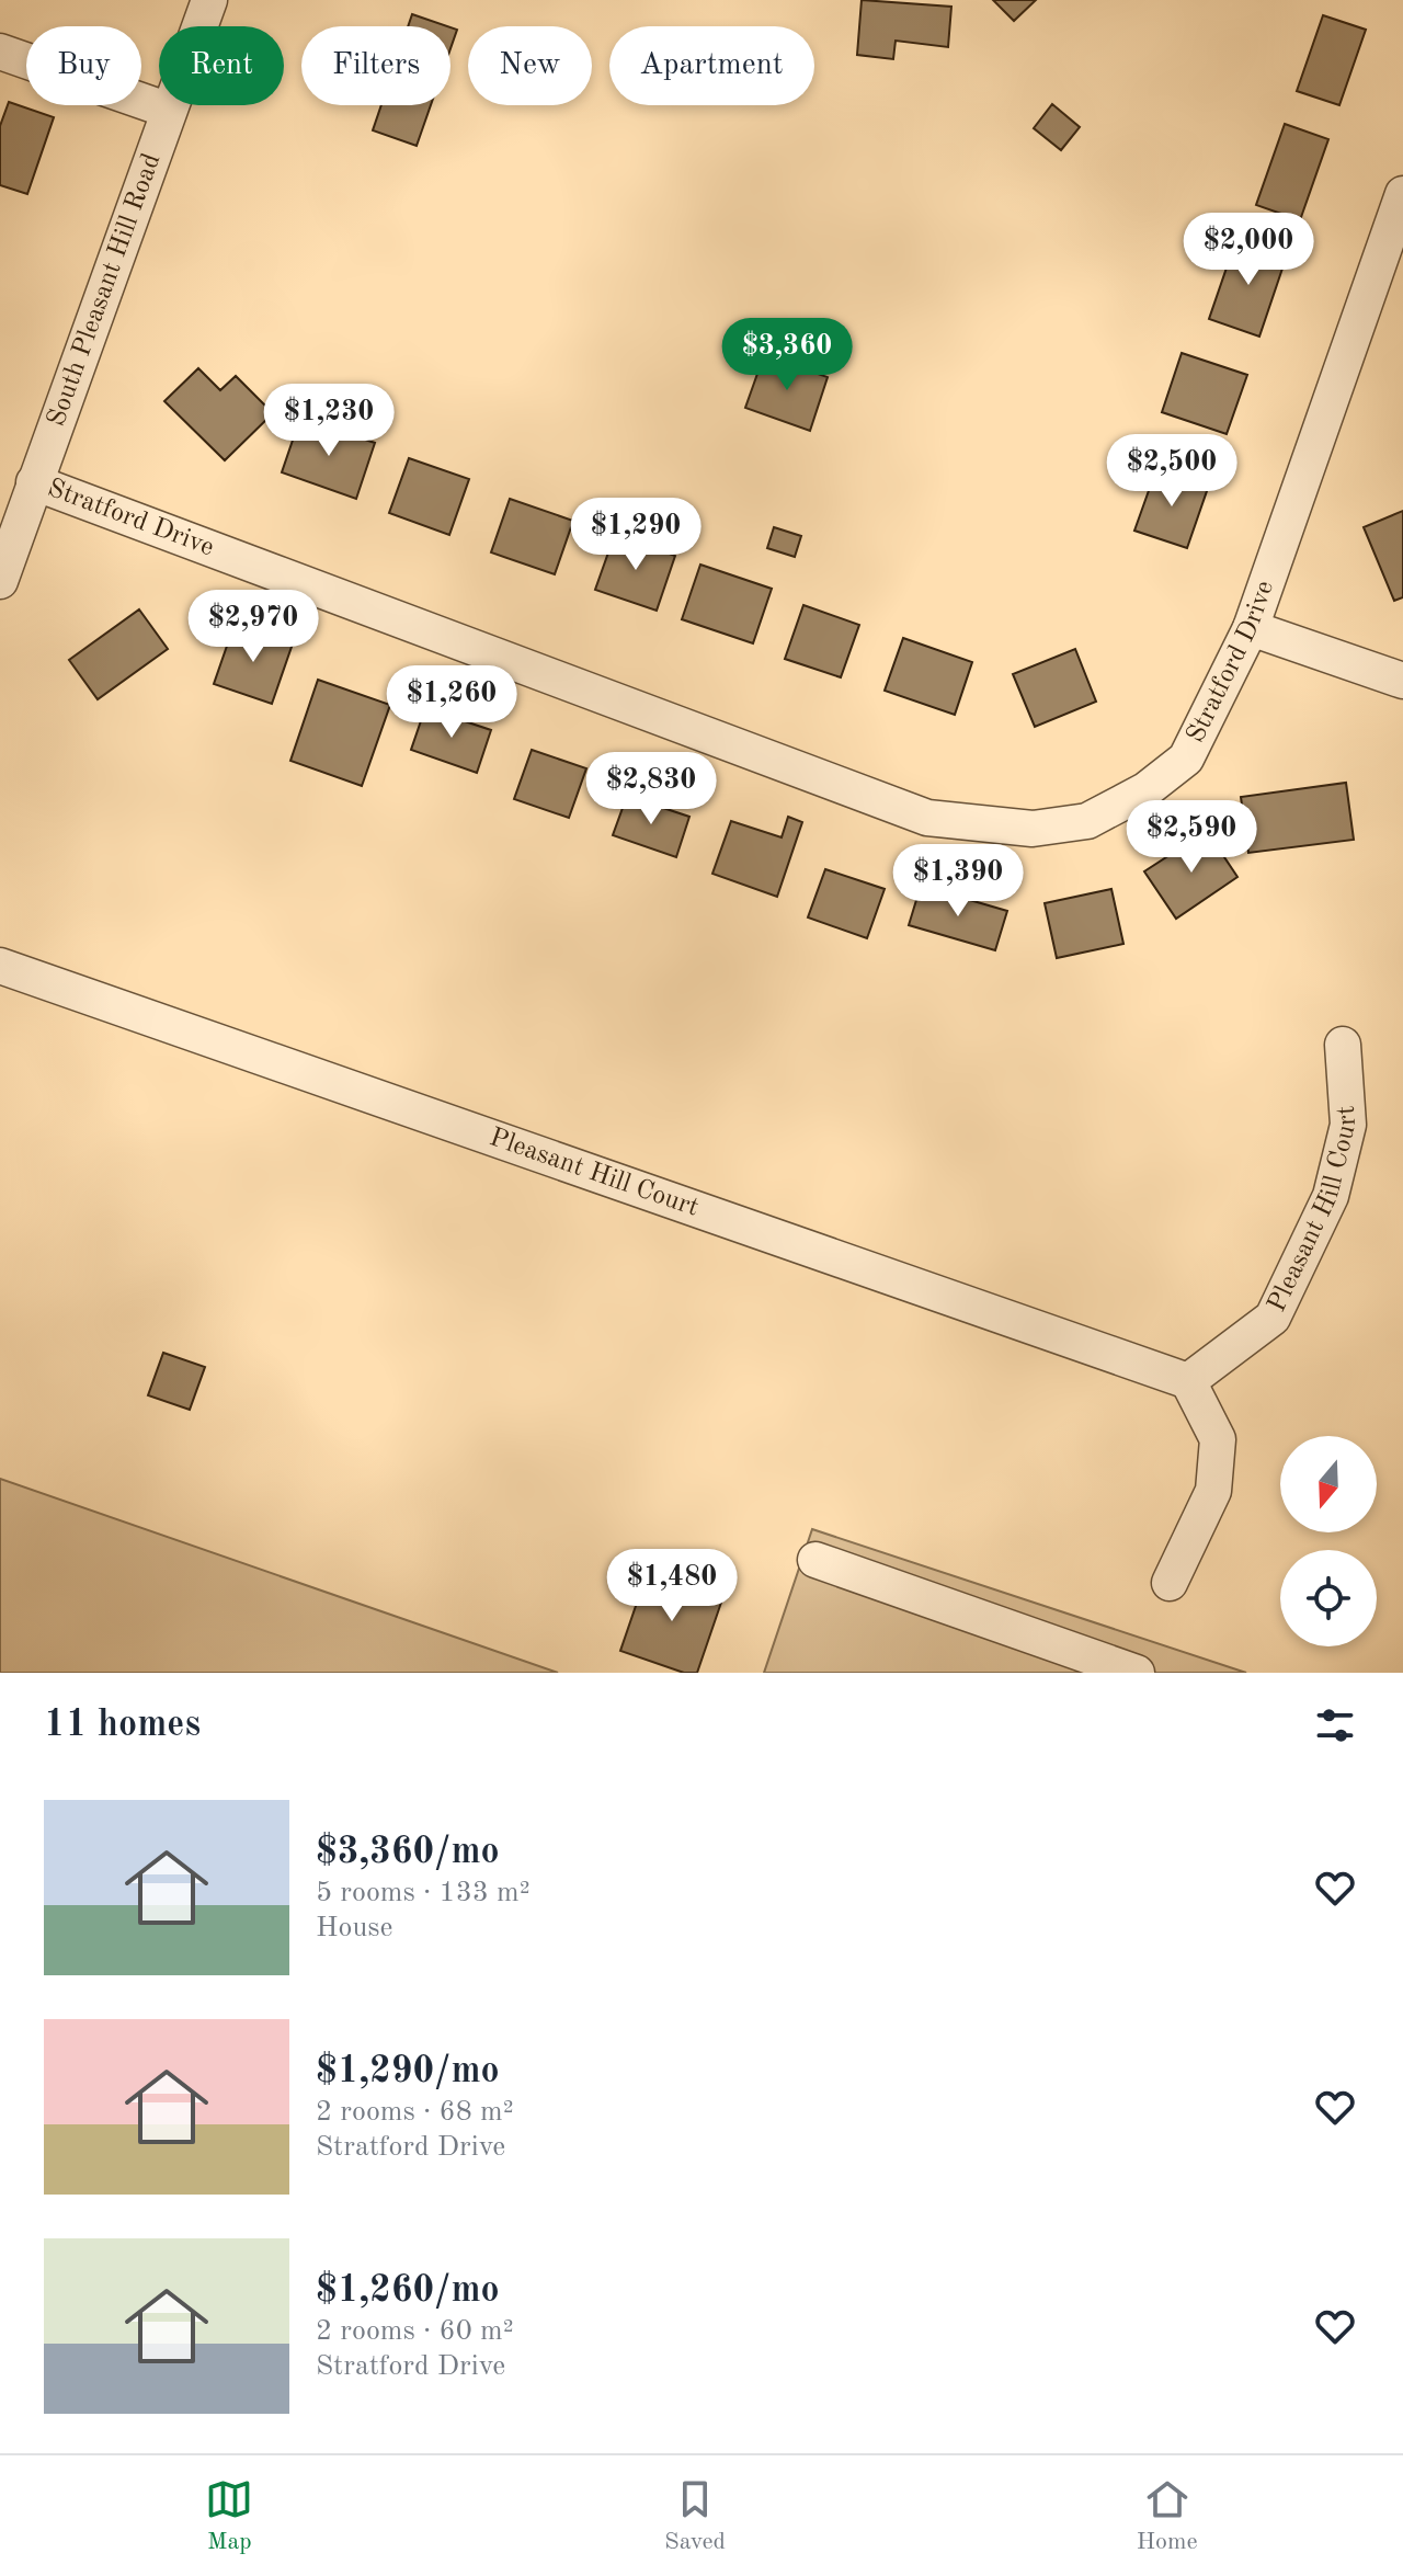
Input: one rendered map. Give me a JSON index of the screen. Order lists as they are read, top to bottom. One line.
{"streets":{"street":["South Pleasant Hill Road","Stratford Drive","Pleasant Hill Court"]},"crossings":[["South Pleasant Hill Road","Stratford Drive"]],"north":"bottom","page":{"chip":["Buy","Rent","Filters","New","Apartment"],"price":["$2,000","$3,360","$1,230","$2,500","$1,290","$2,970","$1,260","$2,830","$2,590","$1,390","$1,480"],"heading":"11 homes","list":[{"name":"$3,360/mo","note":"5 rooms · 133 m² · House"},{"name":"$1,290/mo","note":"2 rooms · 68 m² · Stratford Drive"},{"name":"$1,260/mo","note":"2 rooms · 60 m² · Stratford Drive"}],"tabs":["Map","Saved","Home"]}}
